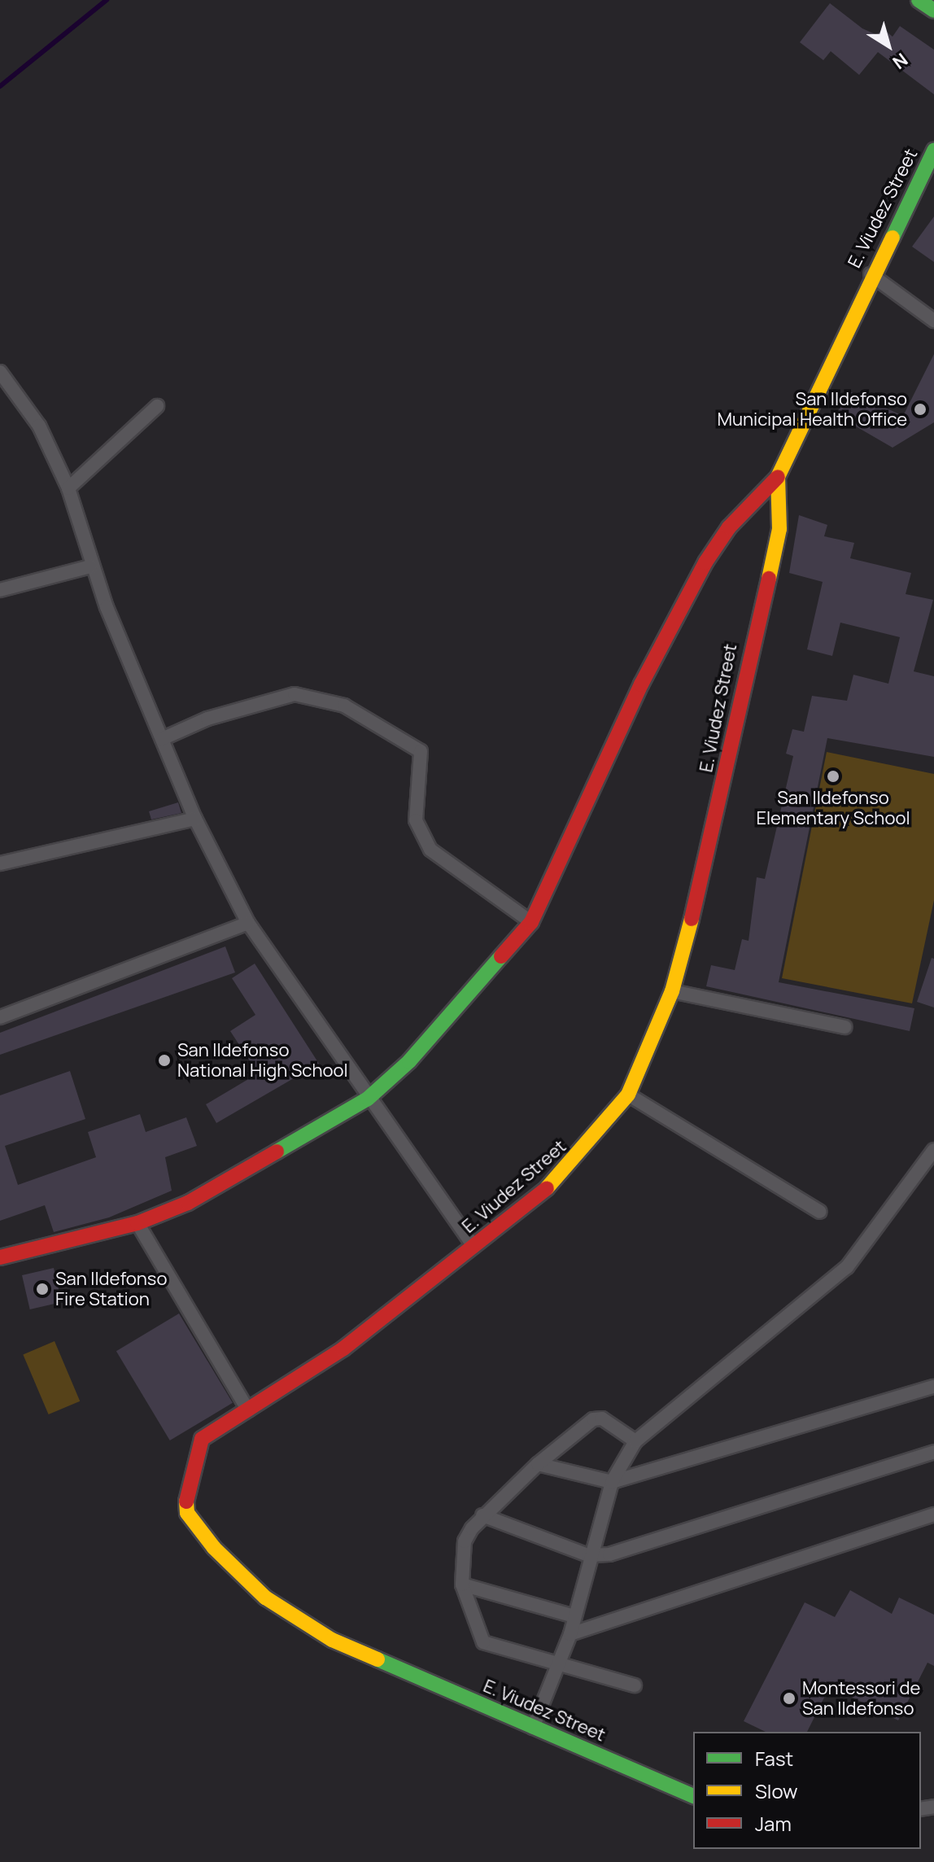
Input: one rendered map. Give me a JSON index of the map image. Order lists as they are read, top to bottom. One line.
{"streets":{"main road":["E. Viudez Street"]},"places":["San Ildefonso Municipal Health Office","San Ildefonso Elementary School","San Ildefonso National High School","San Ildefonso Fire Station","Montessori de San Ildefonso"],"legend":["Fast","Slow","Jam"],"north":"bottom right"}
